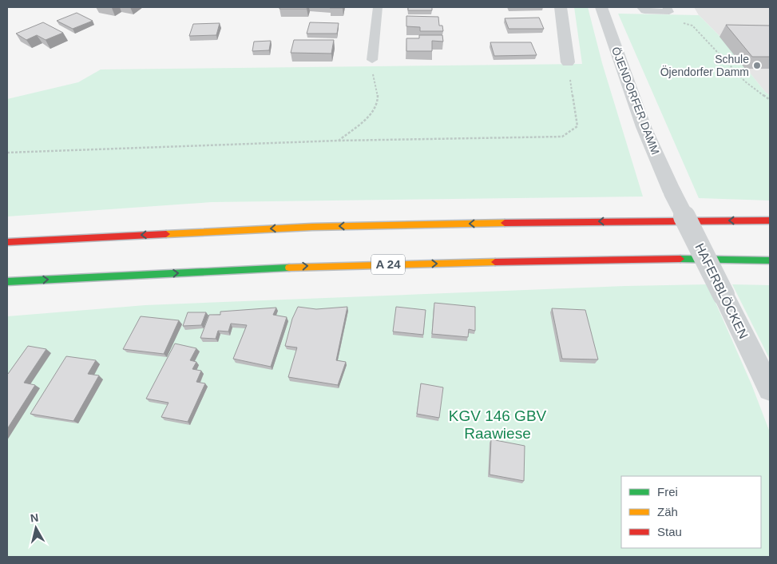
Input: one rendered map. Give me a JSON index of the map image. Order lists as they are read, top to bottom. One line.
{"streets":{"highway":["A 24"],"street":["ÖJENDORFER DAMM","HAFERBLÖCKEN"]},"crossings":[["ÖJENDORFER DAMM","HAFERBLÖCKEN"]],"parks":["KGV 146 GBV Raawiese"],"places":["Schule Öjendorfer Damm"],"legend":["Frei","Zäh","Stau"],"north":"top"}
